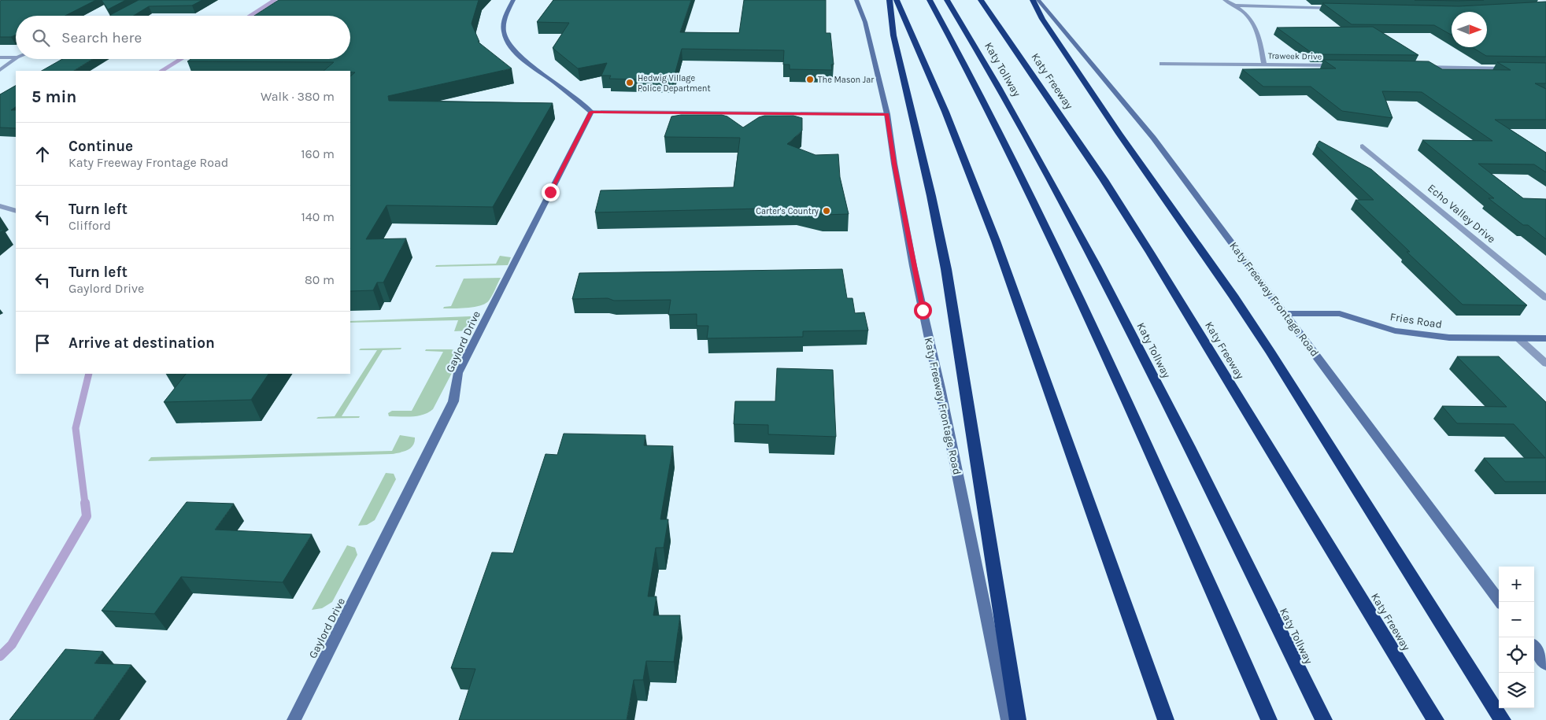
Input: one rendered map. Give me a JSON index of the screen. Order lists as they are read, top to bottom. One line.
{"streets":{"highway":["Katy Tollway","Katy Freeway"],"main road":["Katy Freeway Frontage Road","Fries Road","Gaylord Drive"],"street":["Traweek Drive","Echo Valley Drive"]},"crossings":[["Katy Freeway Frontage Road","Fries Road"]],"places":["The Mason Jar","Hedwig Village Police Department","Carter's Country"],"north":"right","page":{"search":"Search here","heading":["5 min","Walk · 380 m"],"list":[["Continue","Katy Freeway Frontage Road","160 m"],["Turn left","Clifford","140 m"],["Turn left","Gaylord Drive","80 m"],"Arrive at destination"],"map_buttons":["+","−"]}}
